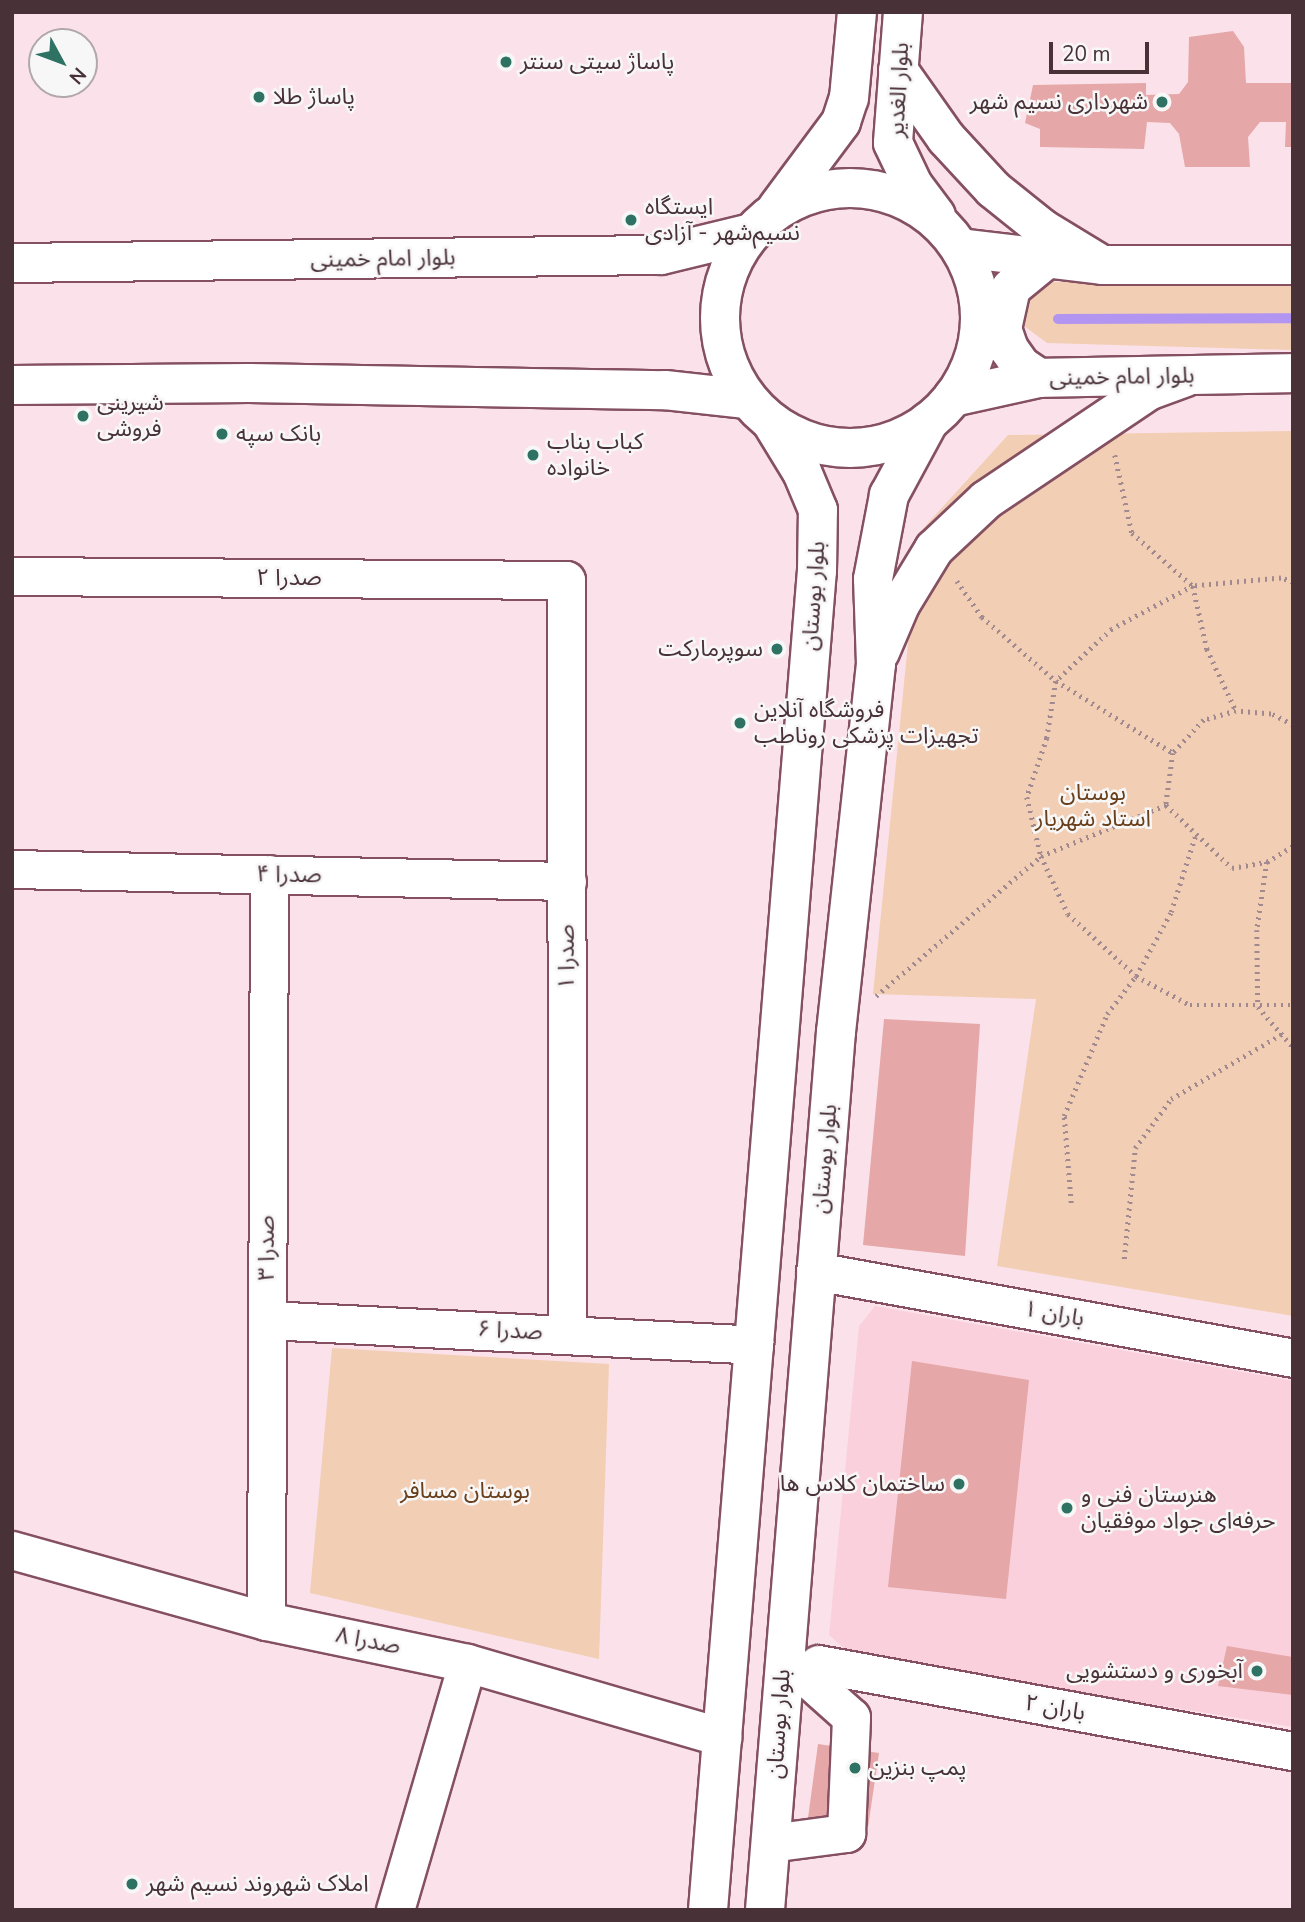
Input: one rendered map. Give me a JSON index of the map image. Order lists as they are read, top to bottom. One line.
{"streets":{"main road":["بلوار الغدیر","بلوار امام خمینی","بلوار بوستان"],"street":["صدرا ۲","صدرا ۴","صدرا ۱","صدرا ۳","باران ۱","صدرا ۶","صدرا ۸","باران ۲"]},"crossings":[["بلوار الغدیر","بلوار امام خمینی"],["بلوار الغدیر","بلوار بوستان"],["بلوار امام خمینی","بلوار بوستان"],["صدرا ۲","صدرا ۱"],["بلوار بوستان","باران ۱"],["بلوار بوستان","صدرا ۶"],["بلوار بوستان","صدرا ۸"],["بلوار بوستان","باران ۲"],["صدرا ۴","صدرا ۱"],["صدرا ۴","صدرا ۳"],["صدرا ۱","صدرا ۶"],["صدرا ۳","صدرا ۶"],["صدرا ۳","صدرا ۸"]],"parks":["بوستان استاد شهریار","بوستان مسافر"],"places":["پاساژ سیتی سنتر","پاساژ طلا","شهرداری نسیم شهر","ایستگاه نسیم‌شهر - آزادی","شیرینی فروشی","بانک سپه","کباب بناب خانواده","سوپرمارکت","فروشگاه آنلاین تجهیزات پزشکی روناطب","ساختمان کلاس ها","هنرستان فنی و حرفه‌ای جواد موفقیان","آبخوری و دستشویی","پمپ بنزین","املاک شهروند نسیم شهر"],"scale_bar":"20 m","north":"bottom right"}
